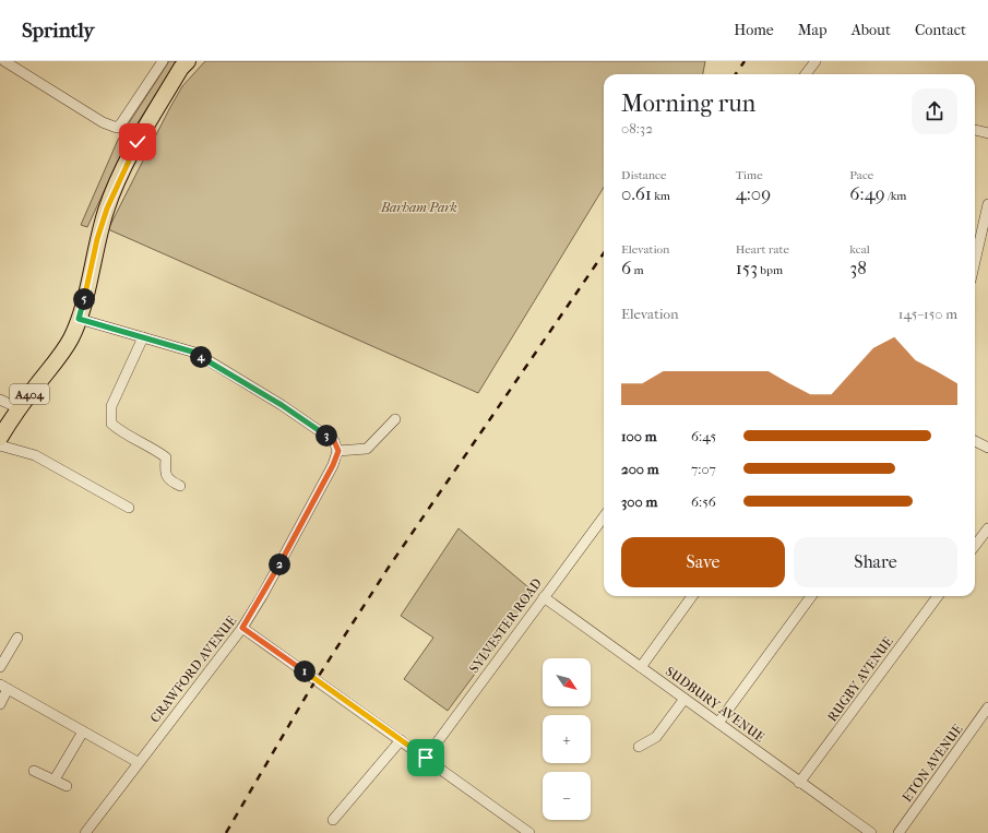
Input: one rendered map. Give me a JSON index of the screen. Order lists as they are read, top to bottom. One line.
{"streets":{"main road":["A404"],"street":["SYLVESTER ROAD","CRAWFORD AVENUE","RUGBY AVENUE","SUDBURY AVENUE","ETON AVENUE"]},"crossings":[["SYLVESTER ROAD","SUDBURY AVENUE"],["RUGBY AVENUE","SUDBURY AVENUE"]],"parks":["Barham Park"],"north":"bottom right","page":{"header":"Sprintly","nav":["Home","Map","About","Contact"],"heading":["Morning run","08:32"],"stats":[["Distance","0.61 km"],["Time","4:09"],["Pace","6:49 /km"],["Elevation","6 m"],["Heart rate","153 bpm"],["kcal","38"]],"pins":["5","4","3","2","1"],"chart":["Elevation","145–150 m"],"list":[{"name":"100 m","note":"6:45"},{"name":"200 m","note":"7:07"},{"name":"300 m","note":"6:56"}],"buttons":["Save","Share"],"map_buttons":["+","−"]}}
